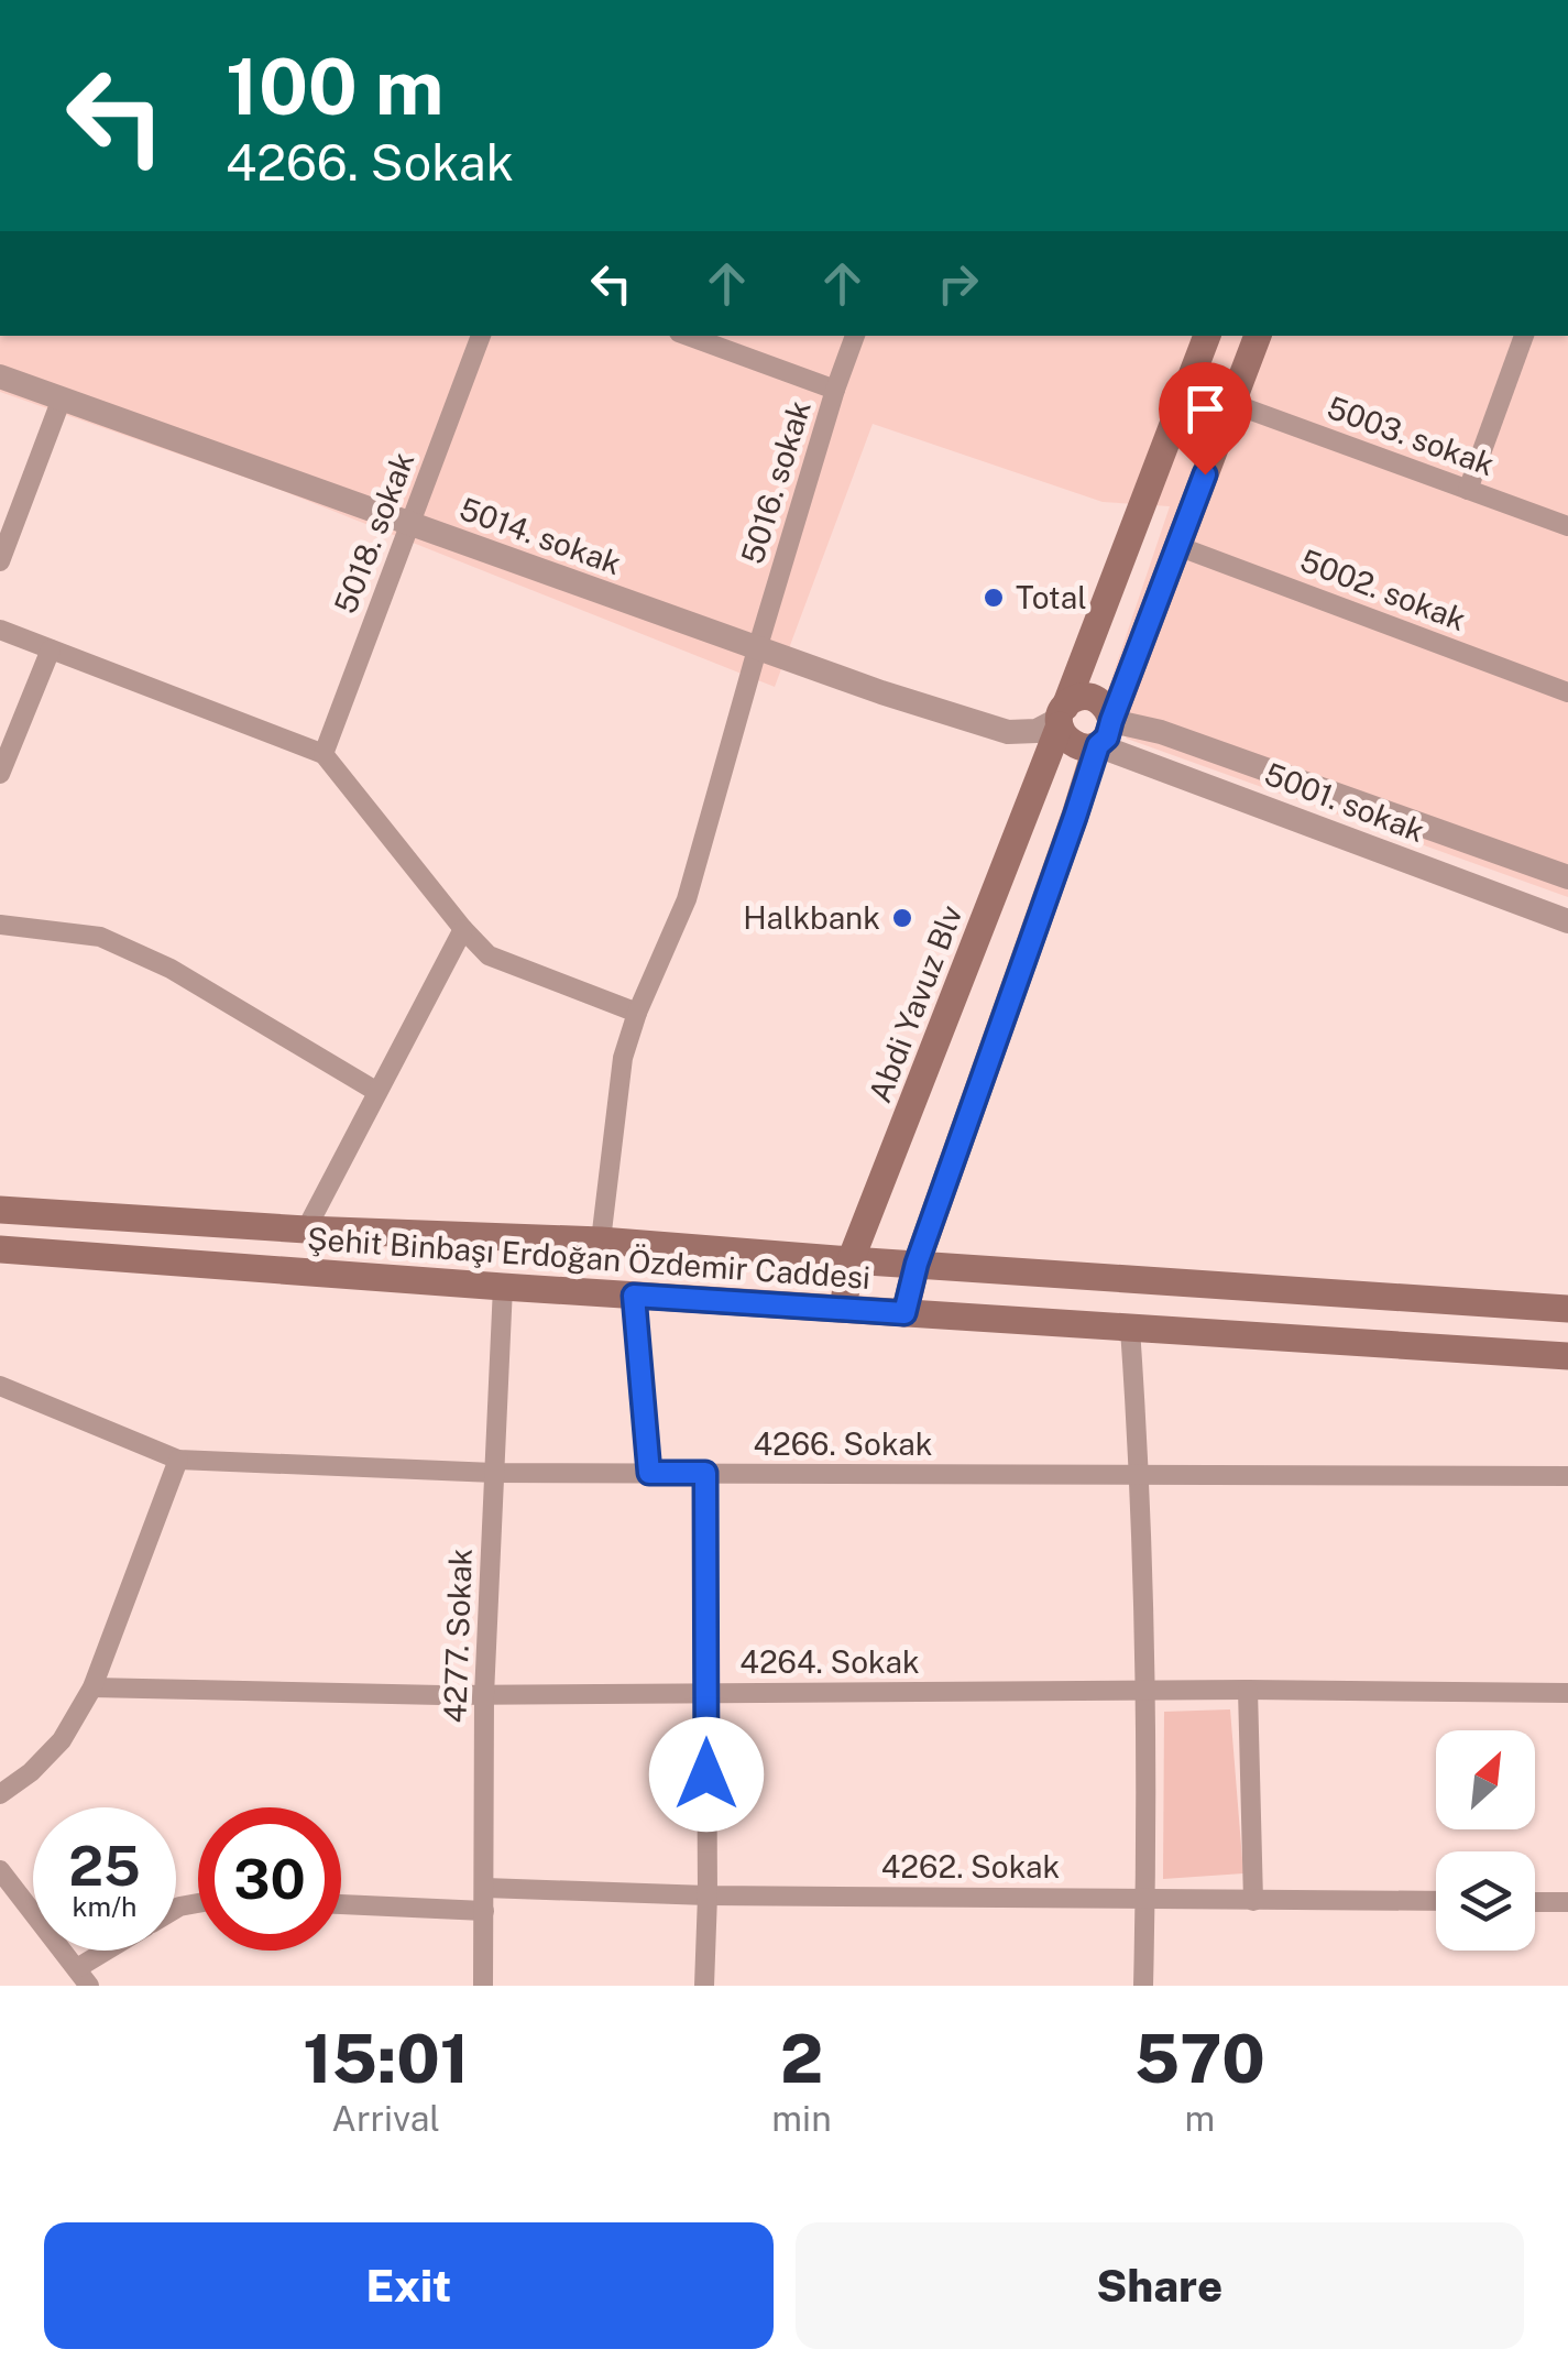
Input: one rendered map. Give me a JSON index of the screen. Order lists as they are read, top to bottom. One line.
{"streets":{"main road":["Abdi Yavuz Blv","Şehit Binbaşı Erdoğan Özdemir Caddesi"],"street":["5003. sokak","5016. sokak","5018. sokak","5014. sokak","5002. sokak","5001. sokak","4266. Sokak","4277. Sokak","4264. Sokak","4262. Sokak"]},"crossings":[["5003. sokak","Abdi Yavuz Blv"],["5016. sokak","5014. sokak"],["5016. sokak","Şehit Binbaşı Erdoğan Özdemir Caddesi"],["5018. sokak","5014. sokak"],["5014. sokak","5001. sokak"],["5014. sokak","Abdi Yavuz Blv"],["5001. sokak","Abdi Yavuz Blv"],["Abdi Yavuz Blv","Şehit Binbaşı Erdoğan Özdemir Caddesi"],["Şehit Binbaşı Erdoğan Özdemir Caddesi","4277. Sokak"],["4266. Sokak","4277. Sokak"],["4277. Sokak","4264. Sokak"],["4277. Sokak","4262. Sokak"]],"places":["Total","Halkbank"],"north":"top right","page":{"turn":["100 m","4266. Sokak"],"speed":"25 km/h","limit":"30","eta":["15:01","Arrival","2","min","570","m"],"buttons":["Exit","Share"]}}
